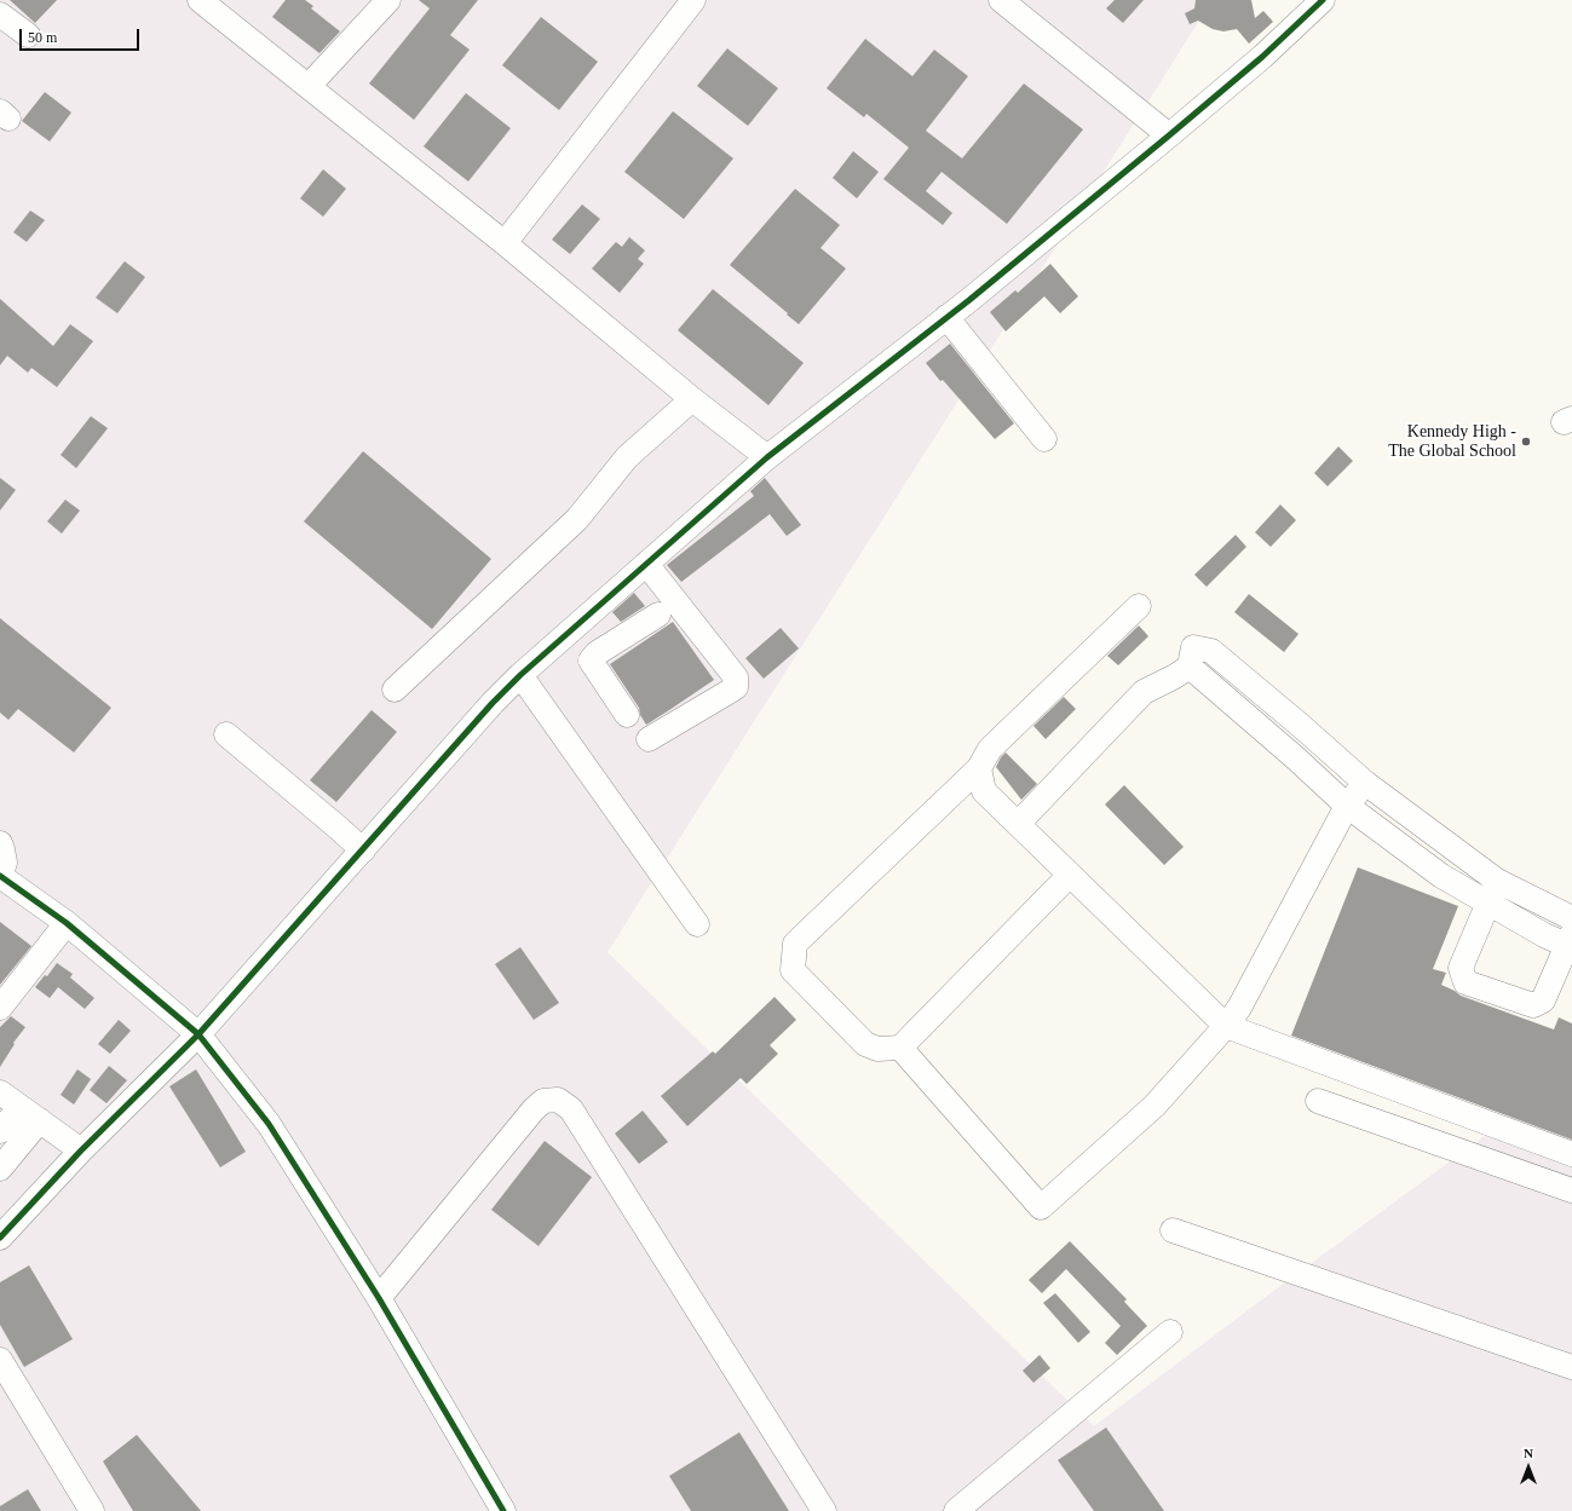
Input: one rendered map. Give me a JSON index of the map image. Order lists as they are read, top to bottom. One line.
{"places":["Kennedy High - The Global School"],"scale_bar":"50 m","north":"top"}
